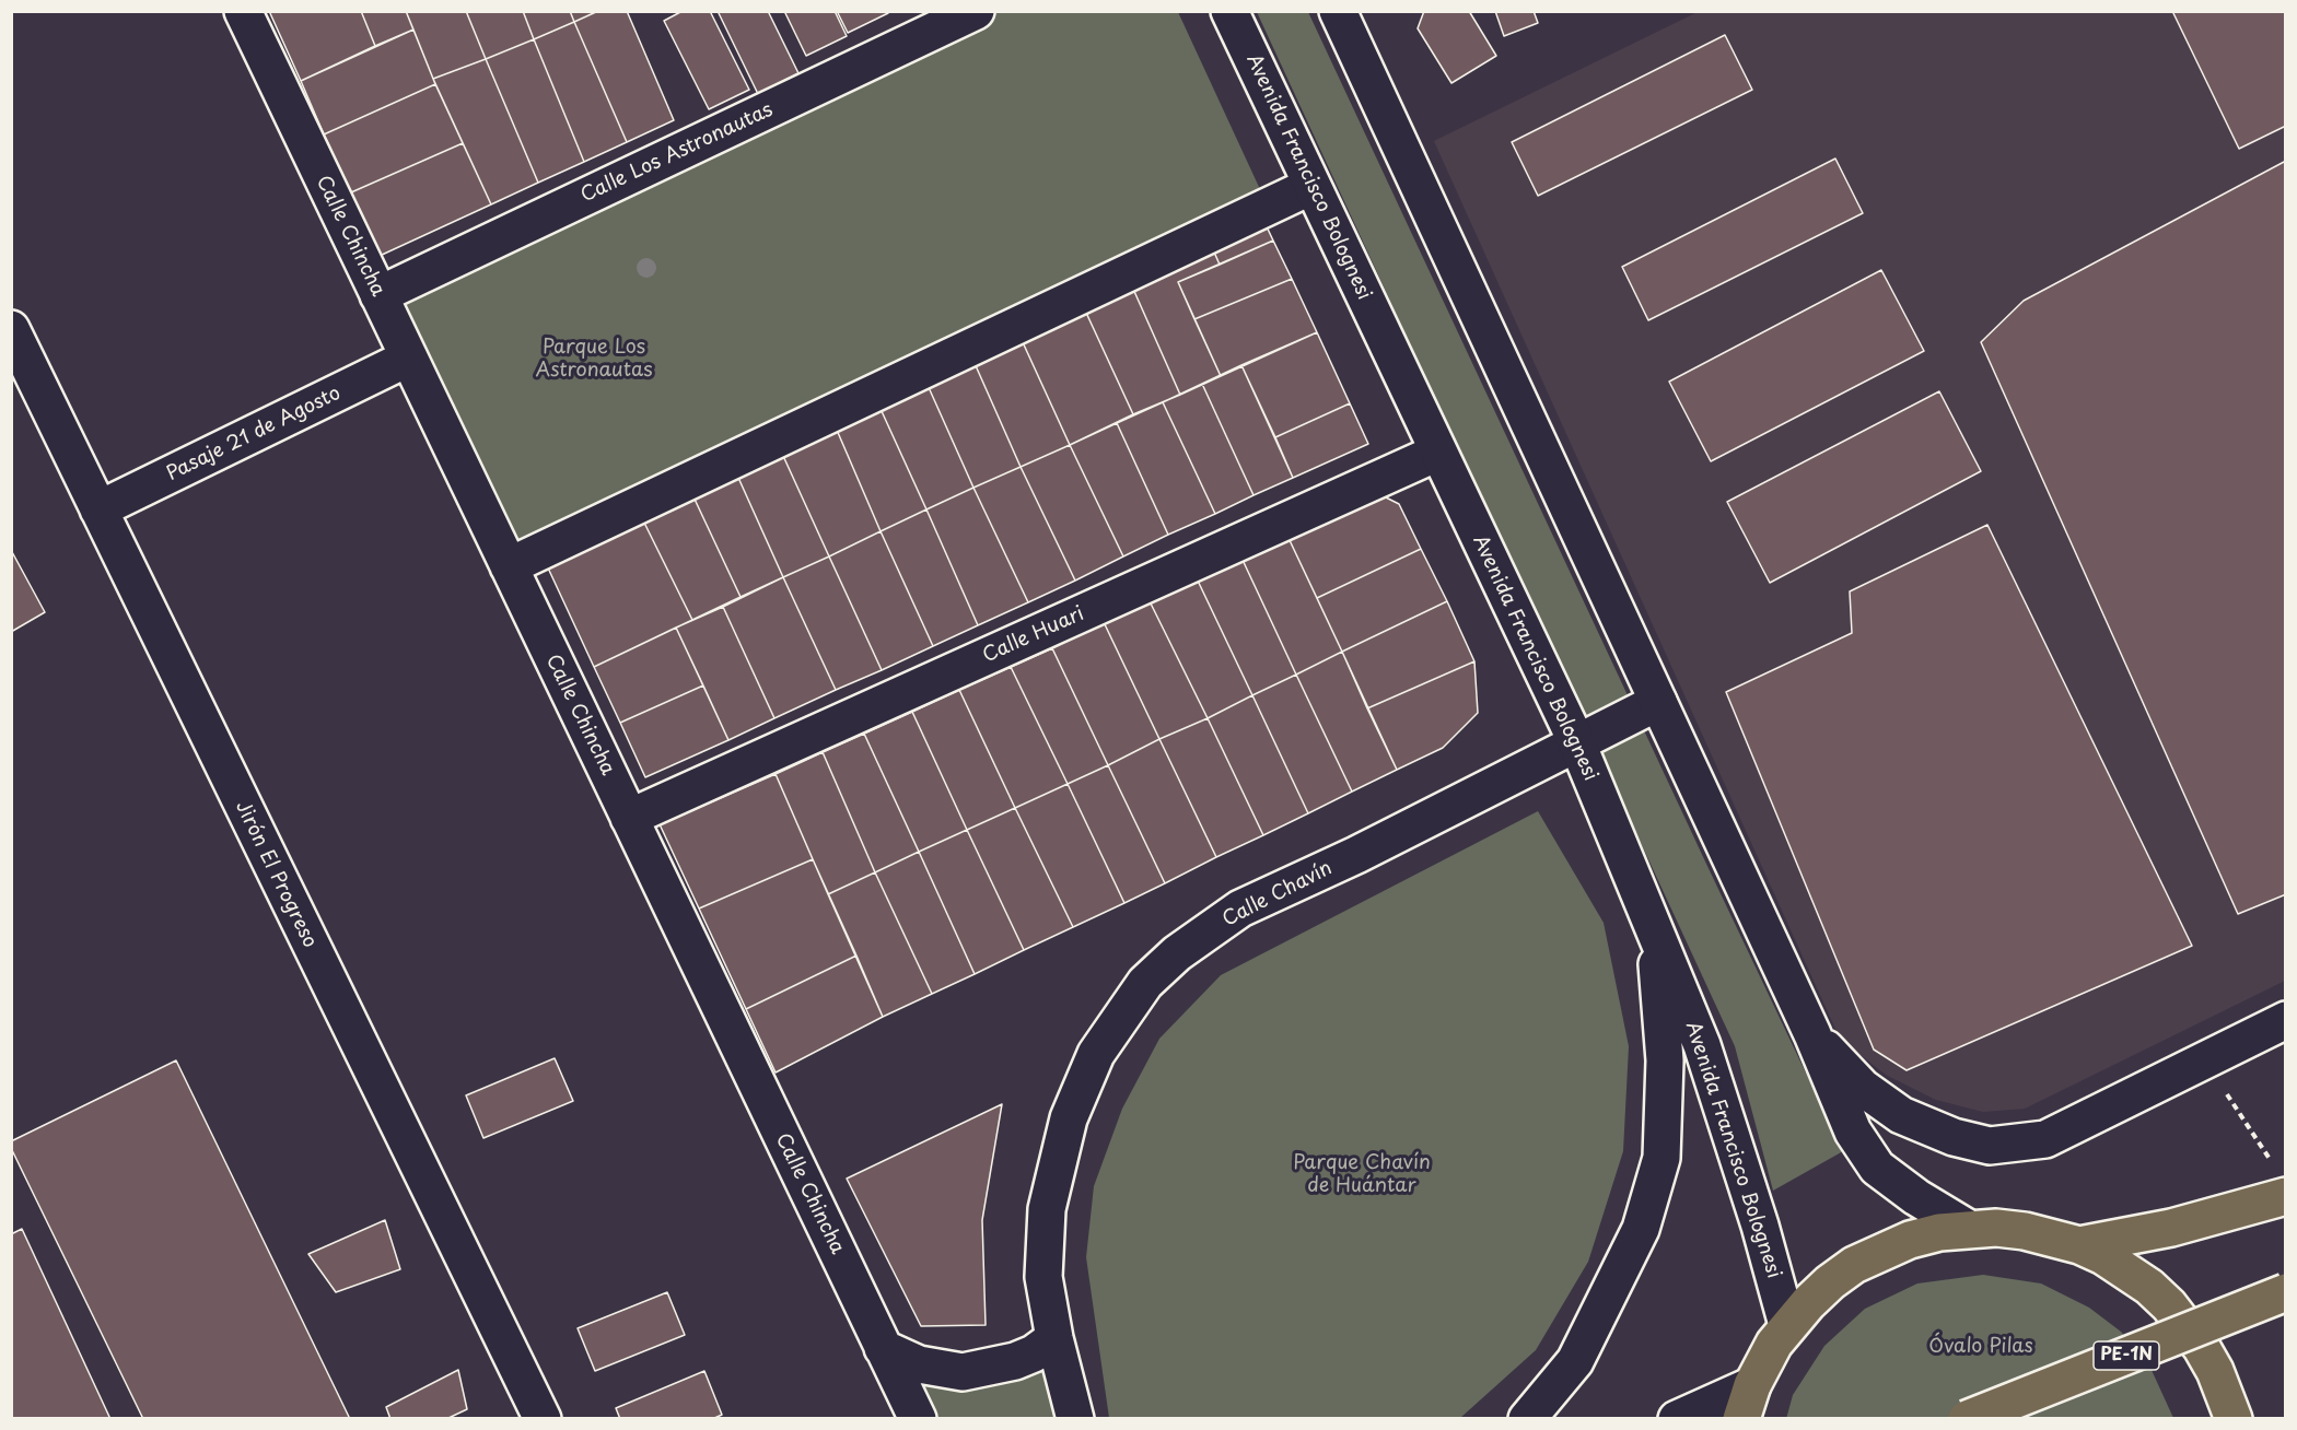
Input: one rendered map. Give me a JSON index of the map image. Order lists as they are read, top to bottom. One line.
{"streets":{"main road":["PE-1N"],"street":["Calle Los Astronautas","Avenida Francisco Bolognesi","Calle Chincha","Pasaje 21 de Agosto","Calle Huari","Jirón El Progreso","Calle Chavín"]},"crossings":[["Calle Los Astronautas","Calle Chincha"],["Avenida Francisco Bolognesi","Calle Huari"],["Avenida Francisco Bolognesi","Calle Chavín"],["Calle Chincha","Pasaje 21 de Agosto"],["Calle Chincha","Calle Huari"],["Pasaje 21 de Agosto","Jirón El Progreso"]],"parks":["Parque Los Astronautas","Parque Chavín de Huántar","Óvalo Pilas"]}
